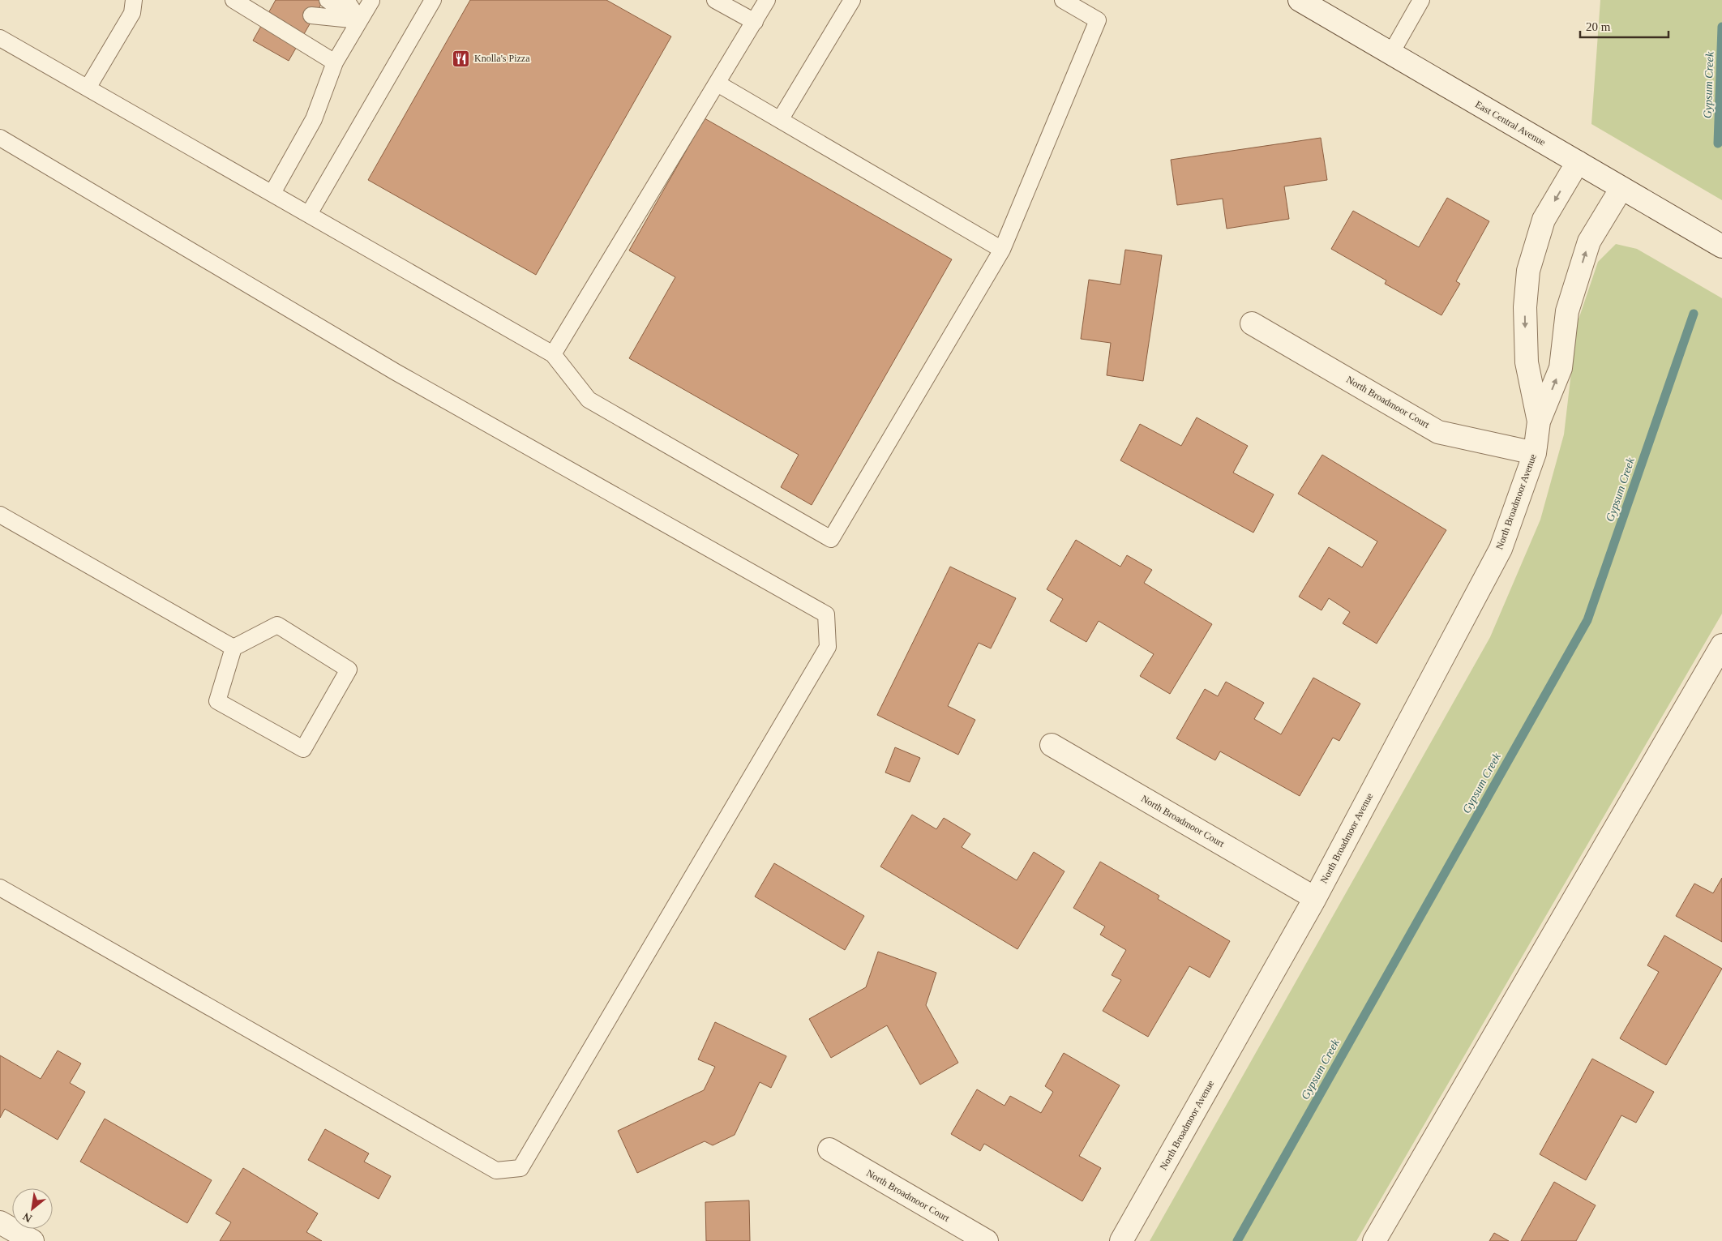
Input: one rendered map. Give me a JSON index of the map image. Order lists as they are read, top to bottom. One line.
{"streets":{"street":["East Central Avenue","North Broadmoor Court","North Broadmoor Avenue"]},"crossings":[["East Central Avenue","North Broadmoor Avenue"],["North Broadmoor Court","North Broadmoor Avenue"]],"water":["Gypsum Creek"],"places":{"restaurant":["Knolla's Pizza"]},"scale_bar":"20 m","north":"bottom left"}
